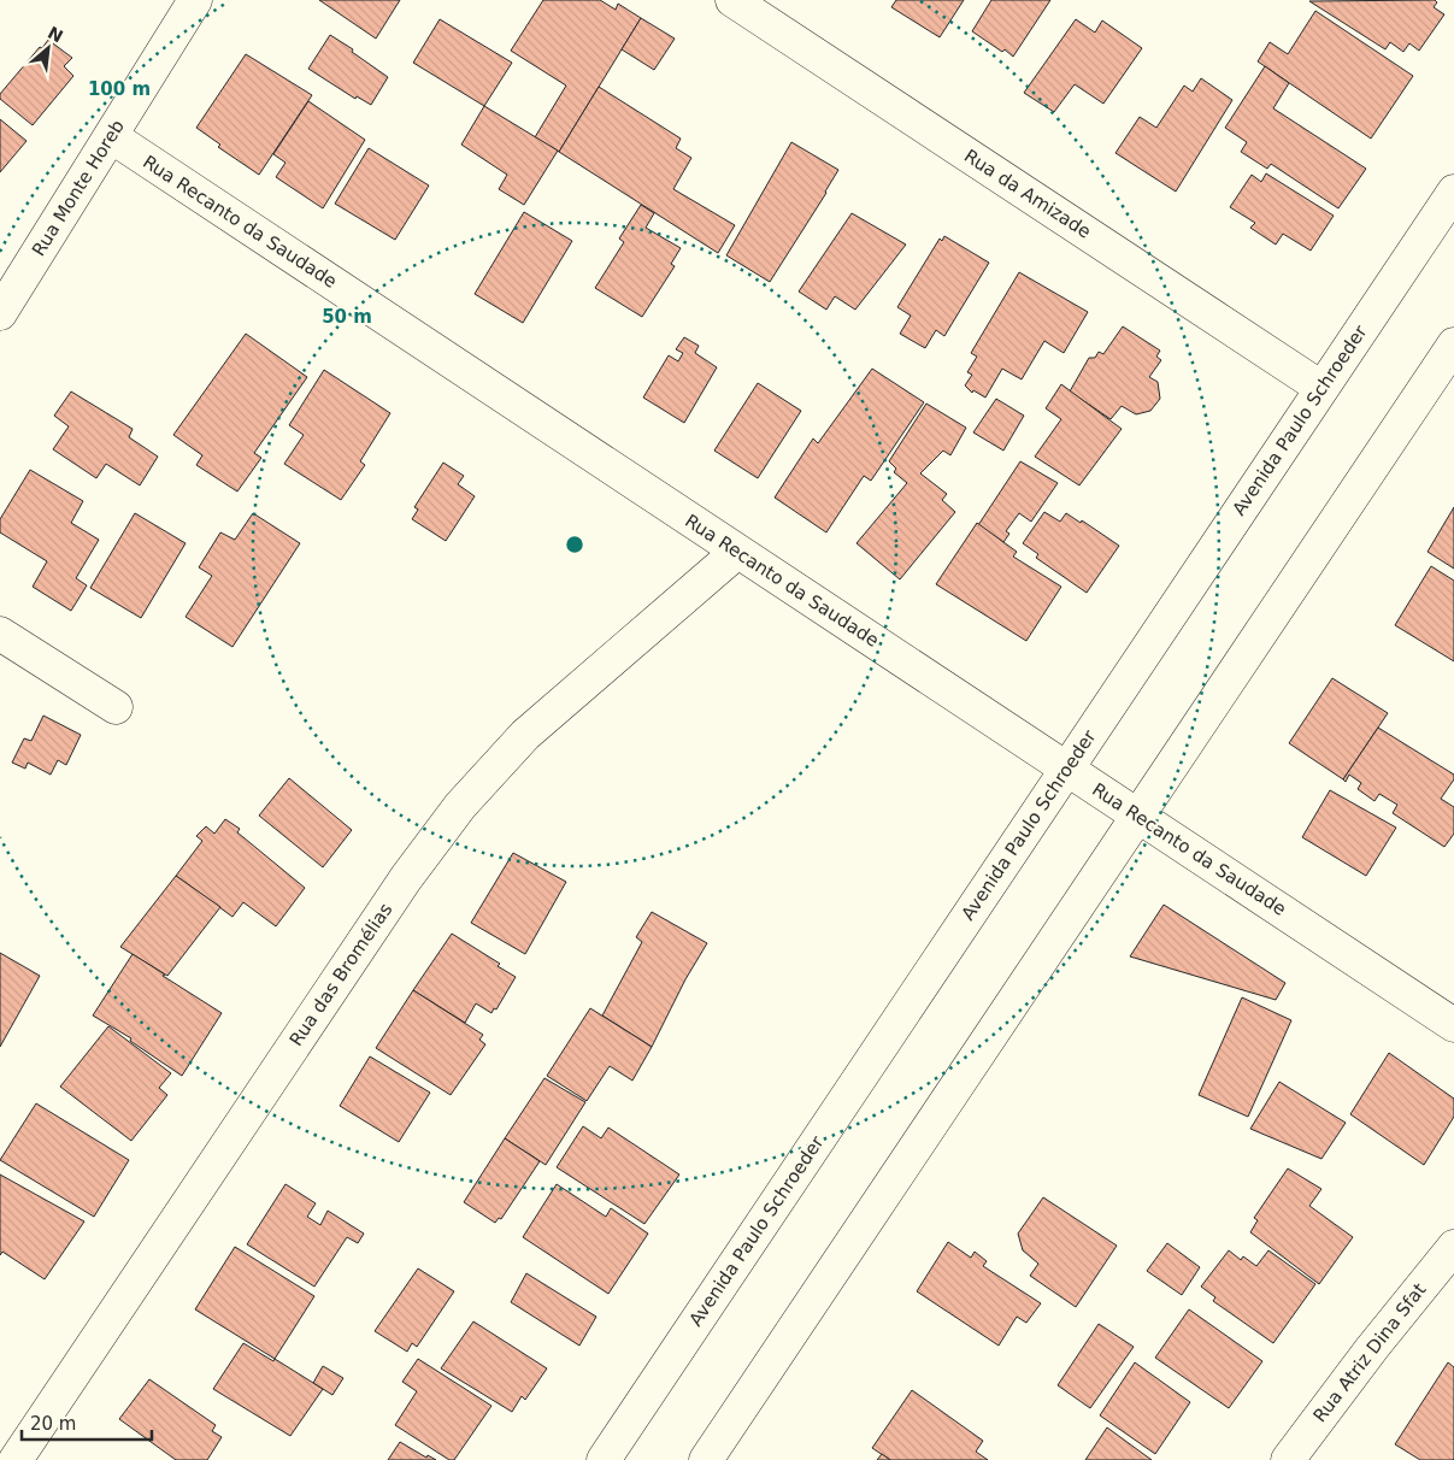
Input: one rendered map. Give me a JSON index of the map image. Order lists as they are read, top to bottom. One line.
{"streets":{"street":["Rua Monte Horeb","Rua da Amizade","Rua Recanto da Saudade","Avenida Paulo Schroeder","Rua das Bromélias","Rua Atriz Dina Sfat"]},"crossings":[["Rua Monte Horeb","Rua Recanto da Saudade"],["Rua da Amizade","Avenida Paulo Schroeder"],["Rua Recanto da Saudade","Avenida Paulo Schroeder"],["Rua Recanto da Saudade","Rua das Bromélias"]],"scale_bar":"20 m","north":"top right","rings":["100 m","50 m"]}
